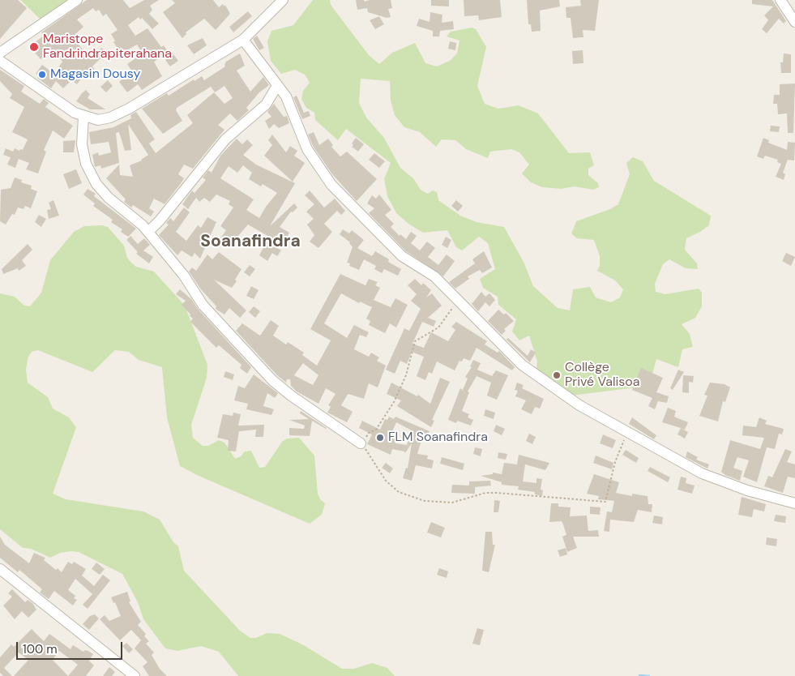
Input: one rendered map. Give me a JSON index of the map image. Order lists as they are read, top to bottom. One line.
{"districts":["Soanafindra"],"places":["Maristope Fandrindrapiterahana","Magasin Dousy","Collège Privé Valisoa","FLM Soanafindra"],"scale_bar":"100 m"}
